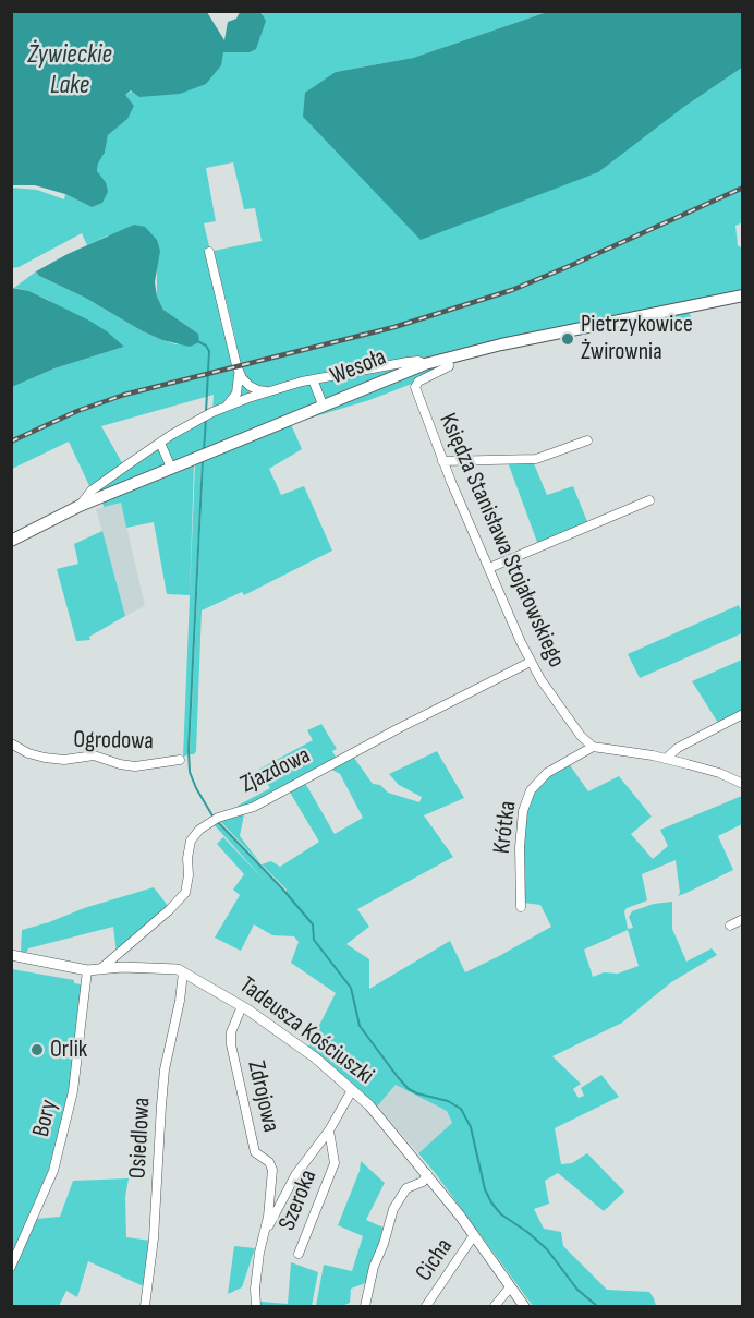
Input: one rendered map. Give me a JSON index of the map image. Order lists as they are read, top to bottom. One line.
{"streets":{"main road":["Wesoła"],"street":["Księdza Stanisława Stojałowskiego","Ogrodowa","Zjazdowa","Krótka","Tadeusza Kościuszki","Zdrojowa","Bory","Osiedlowa","Szeroka","Cicha"]},"crossings":[["Wesoła","Księdza Stanisława Stojałowskiego"],["Księdza Stanisława Stojałowskiego","Zjazdowa"],["Księdza Stanisława Stojałowskiego","Krótka"],["Zjazdowa","Tadeusza Kościuszki"],["Tadeusza Kościuszki","Zdrojowa"],["Tadeusza Kościuszki","Bory"],["Tadeusza Kościuszki","Osiedlowa"],["Tadeusza Kościuszki","Cicha"]],"water":["Żywieckie Lake"],"places":["Pietrzykowice Żwirownia","Orlik"]}
